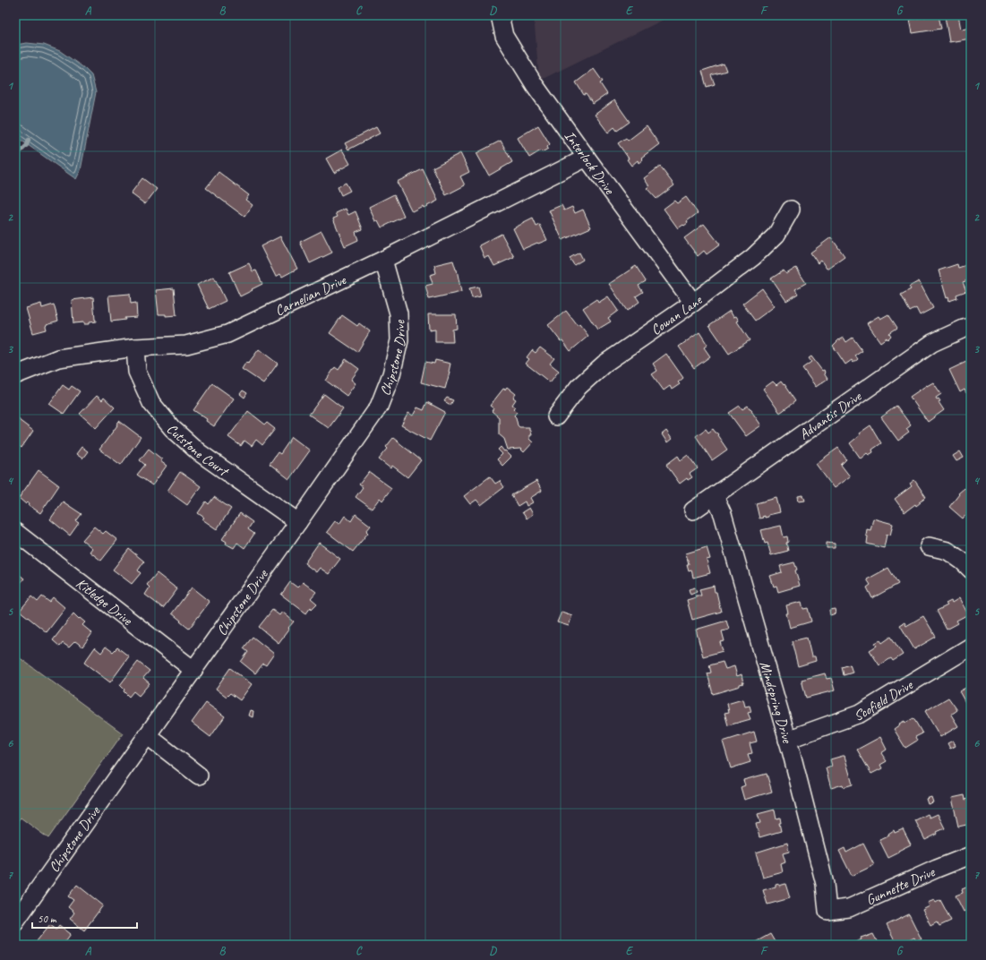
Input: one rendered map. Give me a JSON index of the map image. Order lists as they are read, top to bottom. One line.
{"streets":{"street":["Interlock Drive","Carnelian Drive","Cowan Lane","Chipstone Drive","Advantis Drive","Cutstone Court","Kitledge Drive","Scofield Drive","Mindspring Drive","Gunnette Drive"]},"crossings":[["Interlock Drive","Carnelian Drive"],["Interlock Drive","Cowan Lane"],["Carnelian Drive","Chipstone Drive"],["Carnelian Drive","Cutstone Court"],["Chipstone Drive","Cutstone Court"],["Chipstone Drive","Kitledge Drive"],["Advantis Drive","Mindspring Drive"],["Scofield Drive","Mindspring Drive"],["Mindspring Drive","Gunnette Drive"]],"scale_bar":"50 m","grid":{"columns":["A","B","C","D","E","F","G"],"rows":["1","2","3","4","5","6","7"]}}
